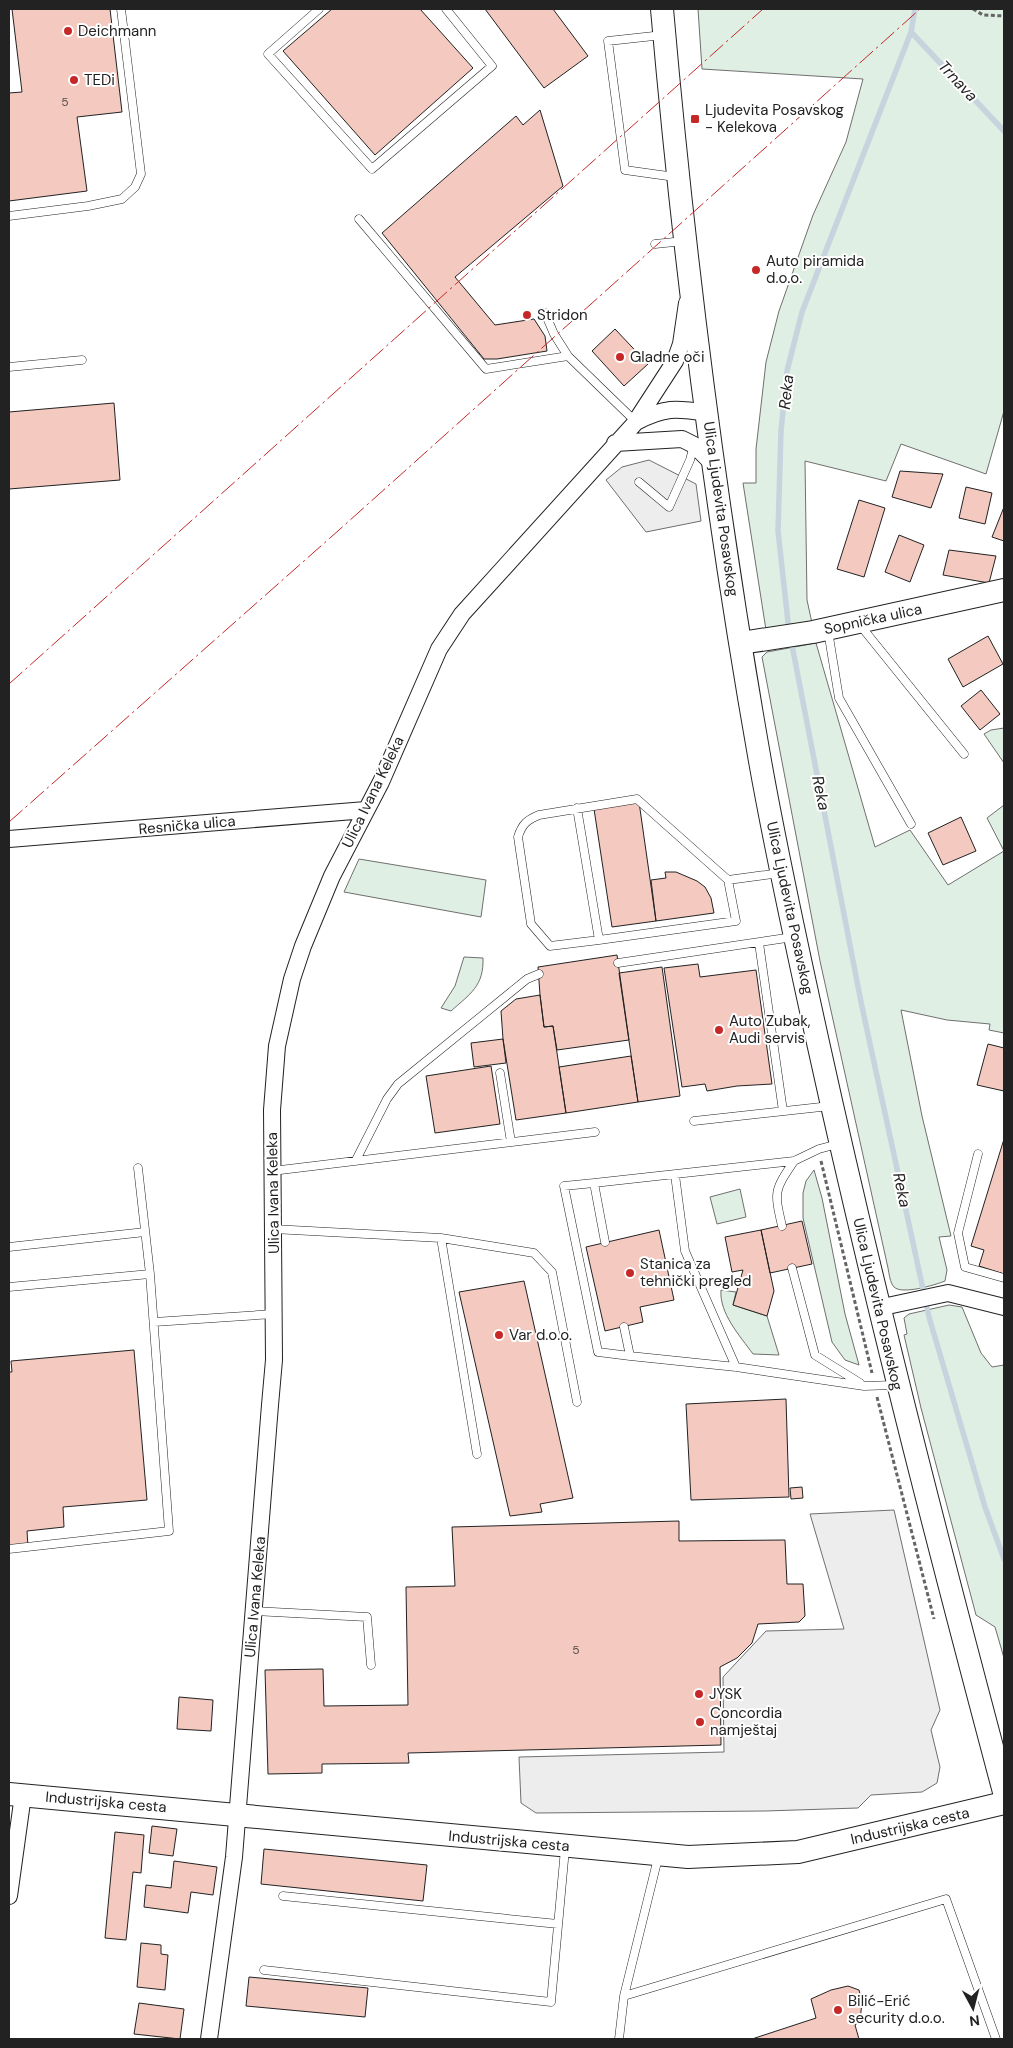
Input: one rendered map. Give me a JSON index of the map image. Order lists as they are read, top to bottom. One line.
{"streets":{"main road":["Ulica Ljudevita Posavskog","Sopnička ulica","Industrijska cesta"],"street":["Ulica Ivana Keleka","Resnička ulica"]},"crossings":[["Ulica Ljudevita Posavskog","Sopnička ulica"],["Ulica Ljudevita Posavskog","Ulica Ivana Keleka"],["Ulica Ivana Keleka","Resnička ulica"],["Ulica Ivana Keleka","Industrijska cesta"]],"water":["Trnava","Reka"],"places":{"other":["Deichmann","TEDi","Auto piramida d.o.o.","Stridon","Gladne oči","Auto Zubak, Audi servis","Stanica za tehnički pregled","Var d.o.o.","JYSK","Concordia namještaj","Bilić-Erić security d.o.o."],"transit":["Ljudevita Posavskog - Kelekova"]},"house_numbers":["5","5"],"north":"bottom"}
